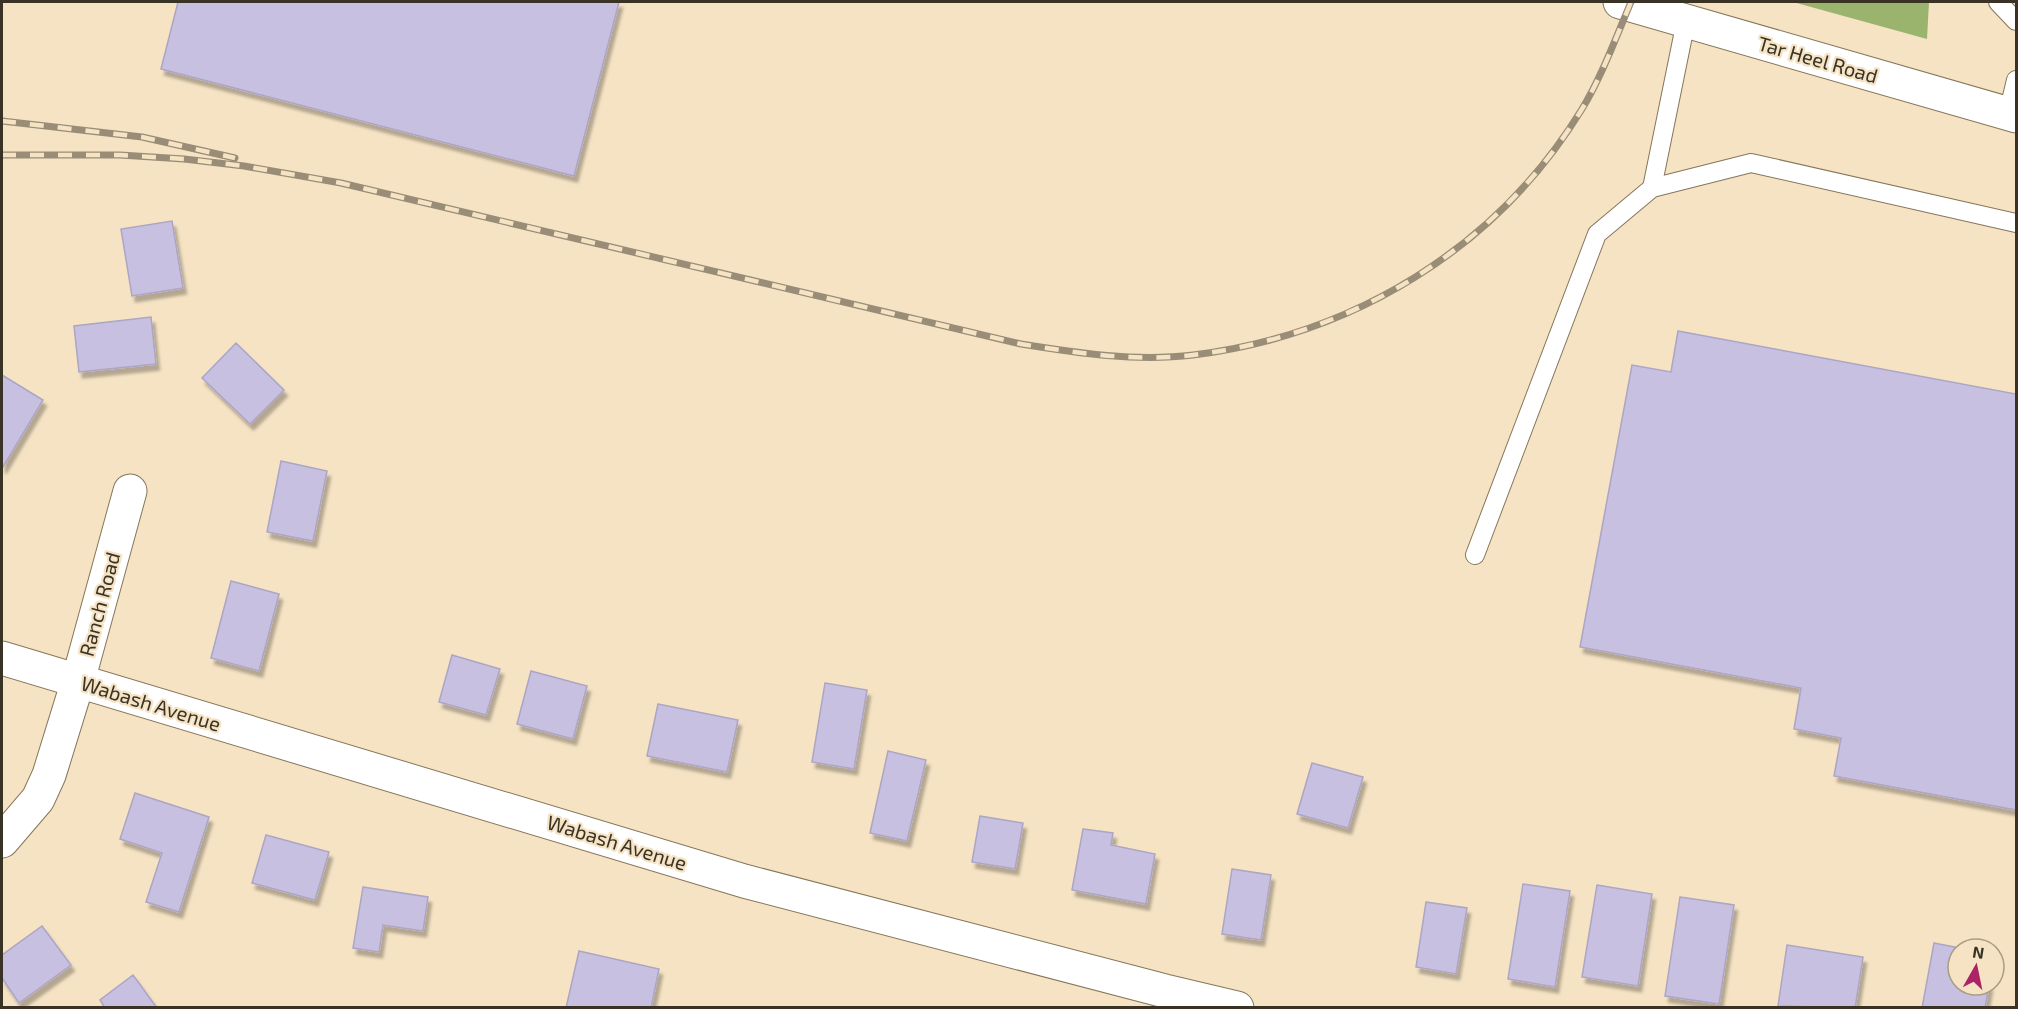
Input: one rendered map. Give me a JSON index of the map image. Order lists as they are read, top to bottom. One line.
{"streets":{"street":["Tar Heel Road","Ranch Road","Wabash Avenue"]},"crossings":[["Ranch Road","Wabash Avenue"]],"north":"top"}
